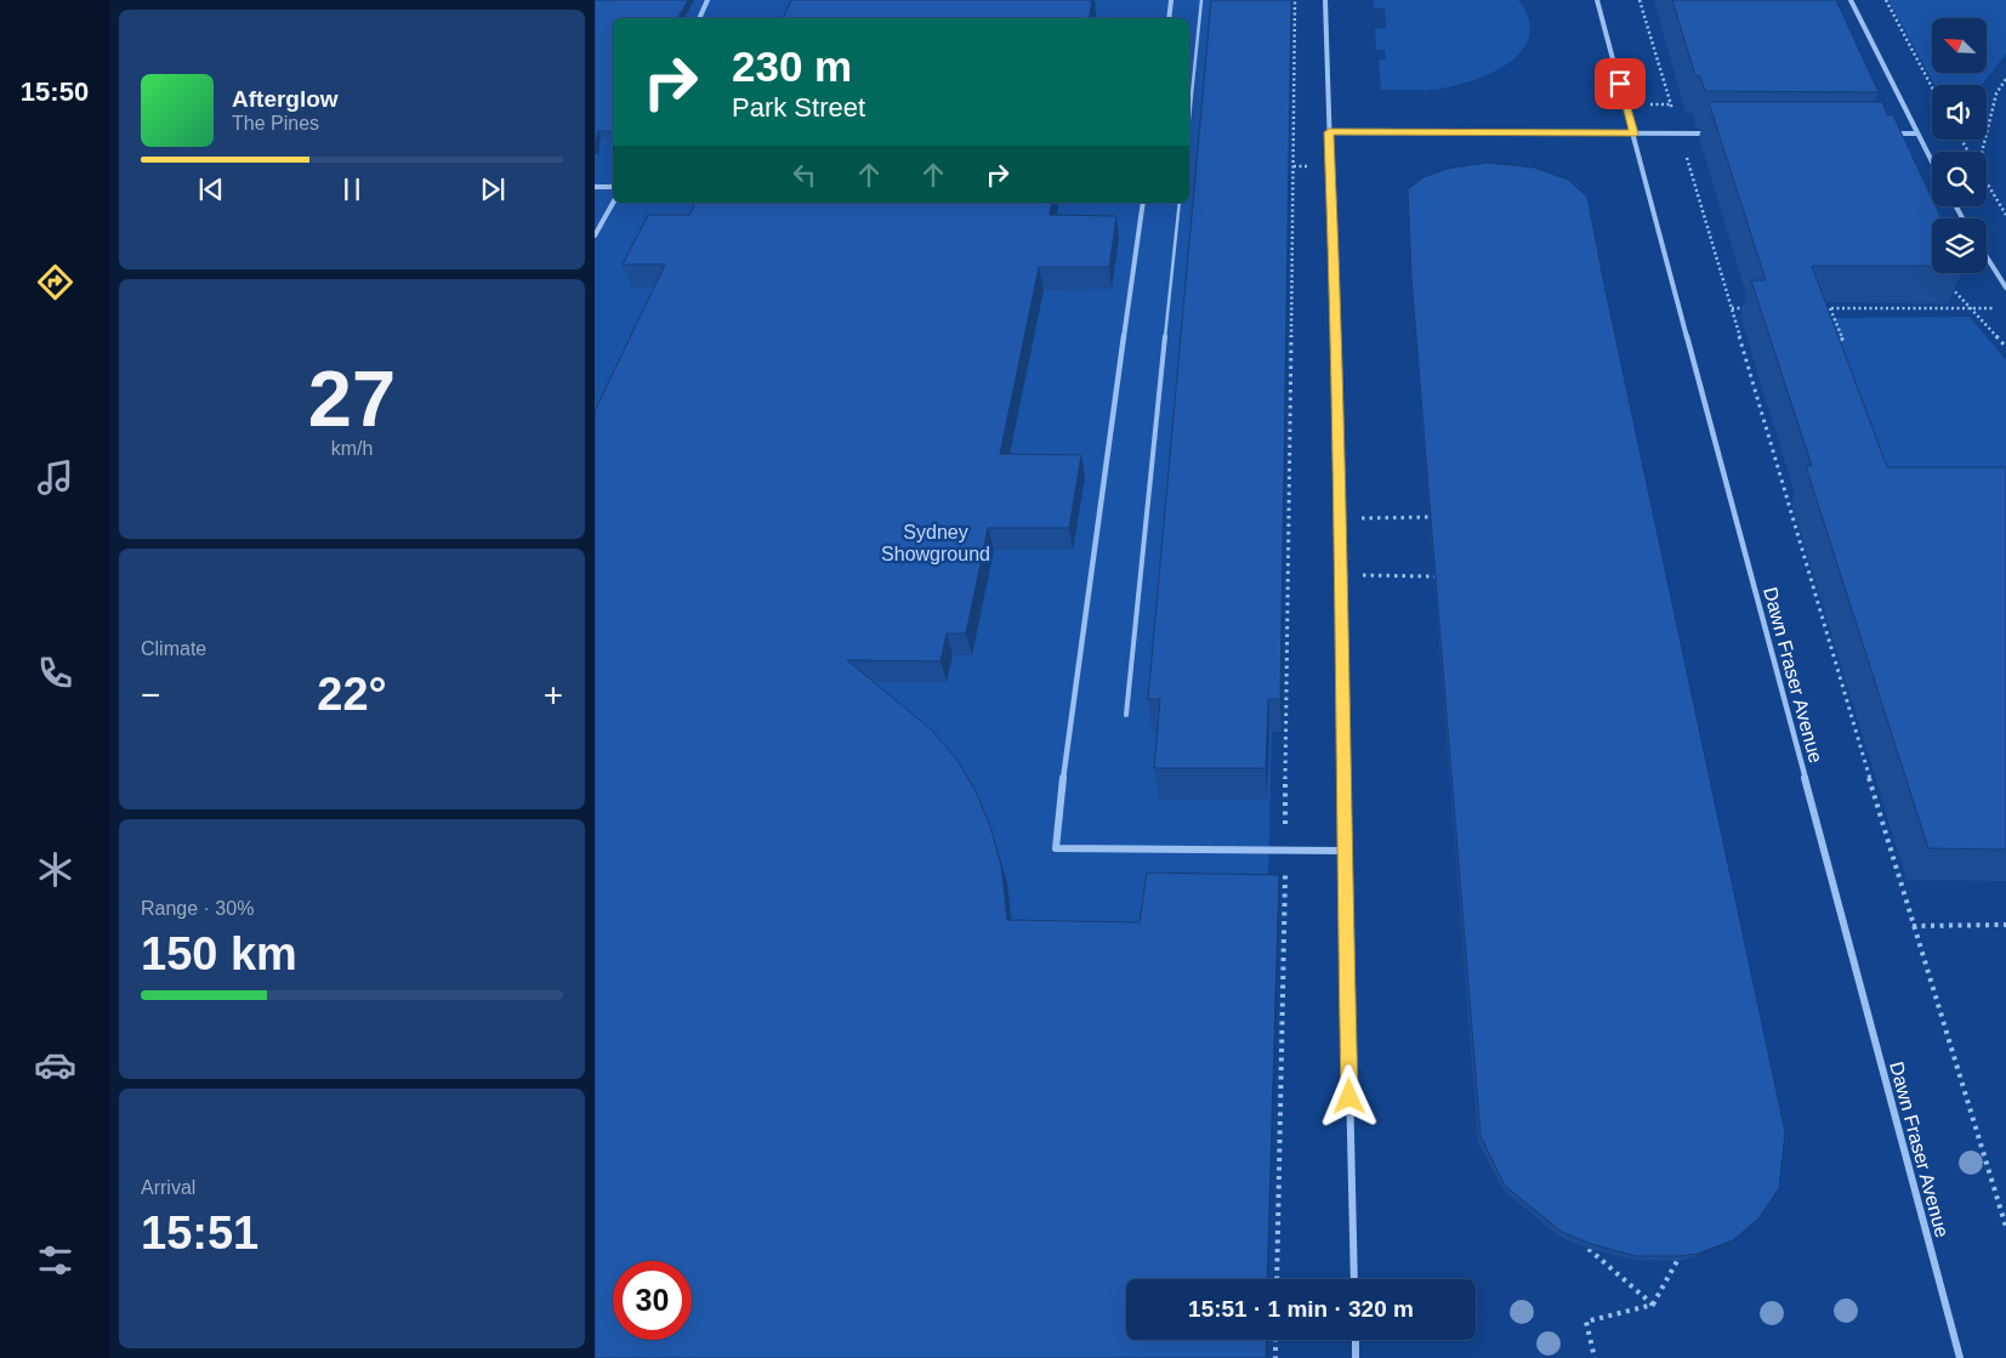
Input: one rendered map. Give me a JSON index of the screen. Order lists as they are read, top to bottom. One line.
{"streets":{"street":["Dawn Fraser Avenue"]},"parks":["Sydney Showground"],"north":"top left","page":{"tabs":"15:50","turn":["230 m","Park Street"],"song":["Afterglow","The Pines"],"tile":[["27","km/h"],"Climate",["Range · 30%","150 km"],["Arrival","15:51"]],"heat":["−","22°","+"],"limit":"30","trip":"15:51 · 1 min · 320 m"}}
